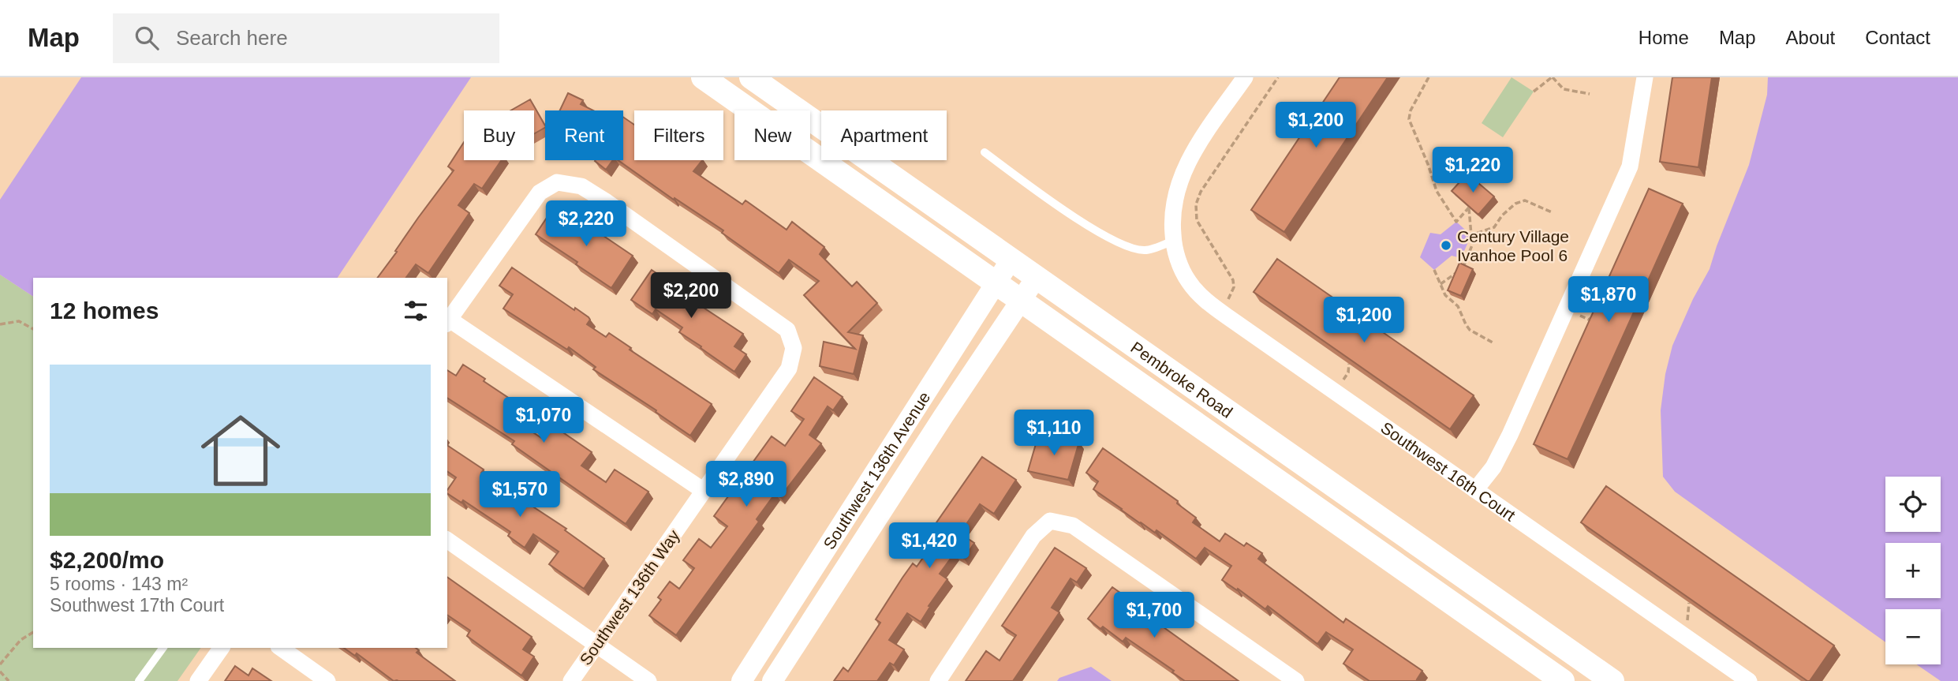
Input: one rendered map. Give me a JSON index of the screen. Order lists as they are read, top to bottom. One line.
{"streets":{"main road":["Pembroke Road"],"street":["Southwest 136th Avenue","Southwest 16th Court","Southwest 136th Way"]},"crossings":[["Pembroke Road","Southwest 136th Avenue"]],"places":["Century Village Ivanhoe Pool 6"],"page":{"header":"Map","search":"Search here","nav":["Home","Map","About","Contact"],"price":["$1,200","$1,220","$2,220","$2,200","$1,870","$1,200","$1,070","$1,110","$2,890","$1,570","$1,420","$1,700"],"chip":["Buy","Rent","Filters","New","Apartment"],"heading":"12 homes","list":[{"name":"$2,200/mo","note":"5 rooms · 143 m² · Southwest 17th Court"}],"map_buttons":["+","−"]}}
